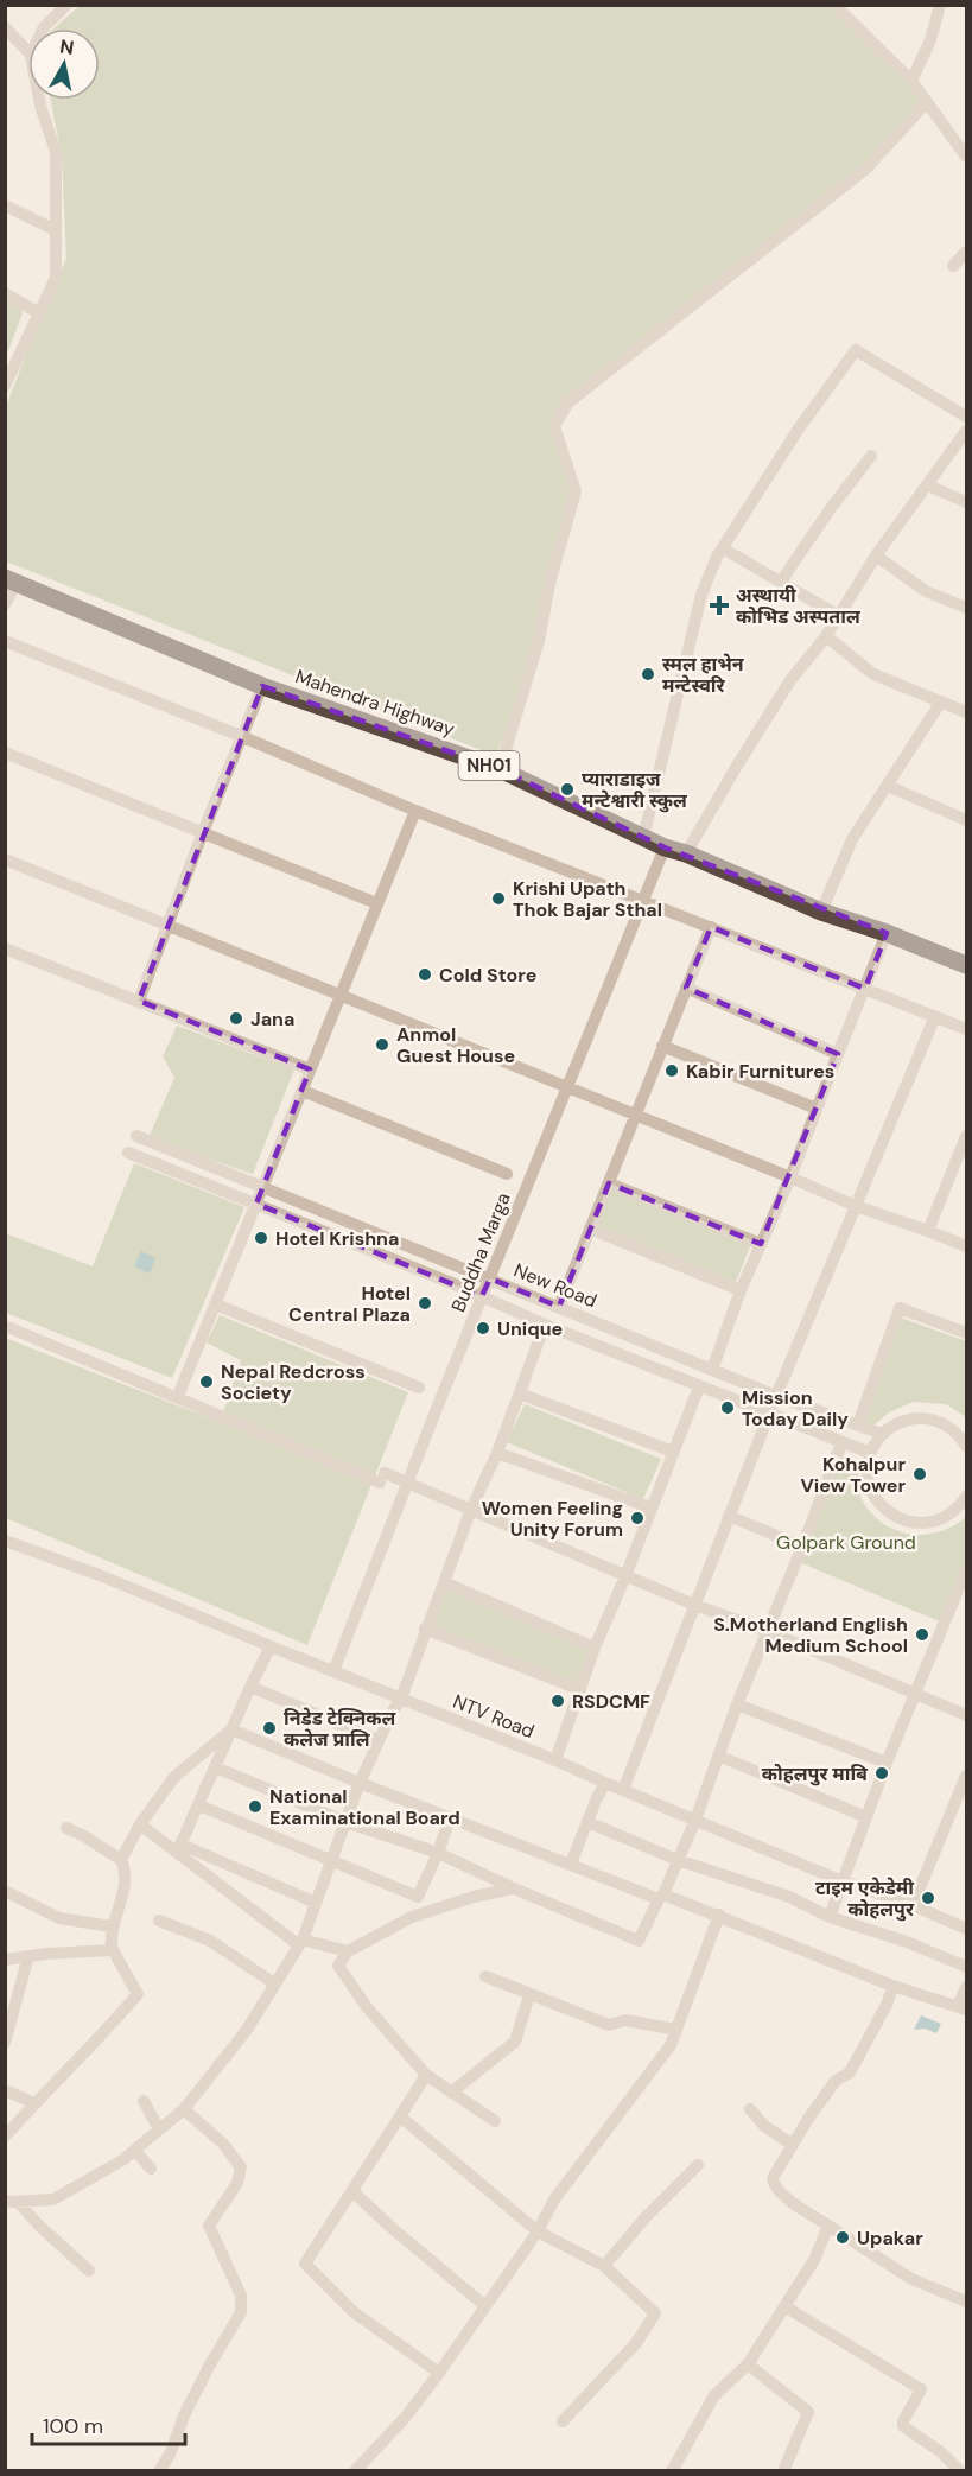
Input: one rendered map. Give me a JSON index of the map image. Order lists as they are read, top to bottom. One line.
{"streets":{"highway":["Mahendra Highway","NH01"],"street":["Buddha Marga","New Road","NTV Road"]},"crossings":[["Mahendra Highway","Buddha Marga"],["Buddha Marga","New Road"],["Buddha Marga","NTV Road"]],"parks":["Golpark Ground"],"places":{"health":["अस्थायी कोभिड अस्पताल"],"other":["स्मल हाभेन मन्टेस्वरि","प्याराडाइज मन्टेश्वारी स्कुल","Krishi Upath Thok Bajar Sthal","Cold Store","Jana","Anmol Guest House","Kabir Furnitures","Hotel Krishna","Hotel Central Plaza","Unique","Nepal Redcross Society","Mission Today Daily","Kohalpur View Tower","Women Feeling Unity Forum","S.Motherland English Medium School","RSDCMF","निडेड टेक्निकल कलेज प्रालि","कोहलपुर माबि","National Examinational Board","टाइम एकेडेमी कोहलपुर","Upakar"]},"scale_bar":"100 m","north":"top"}
